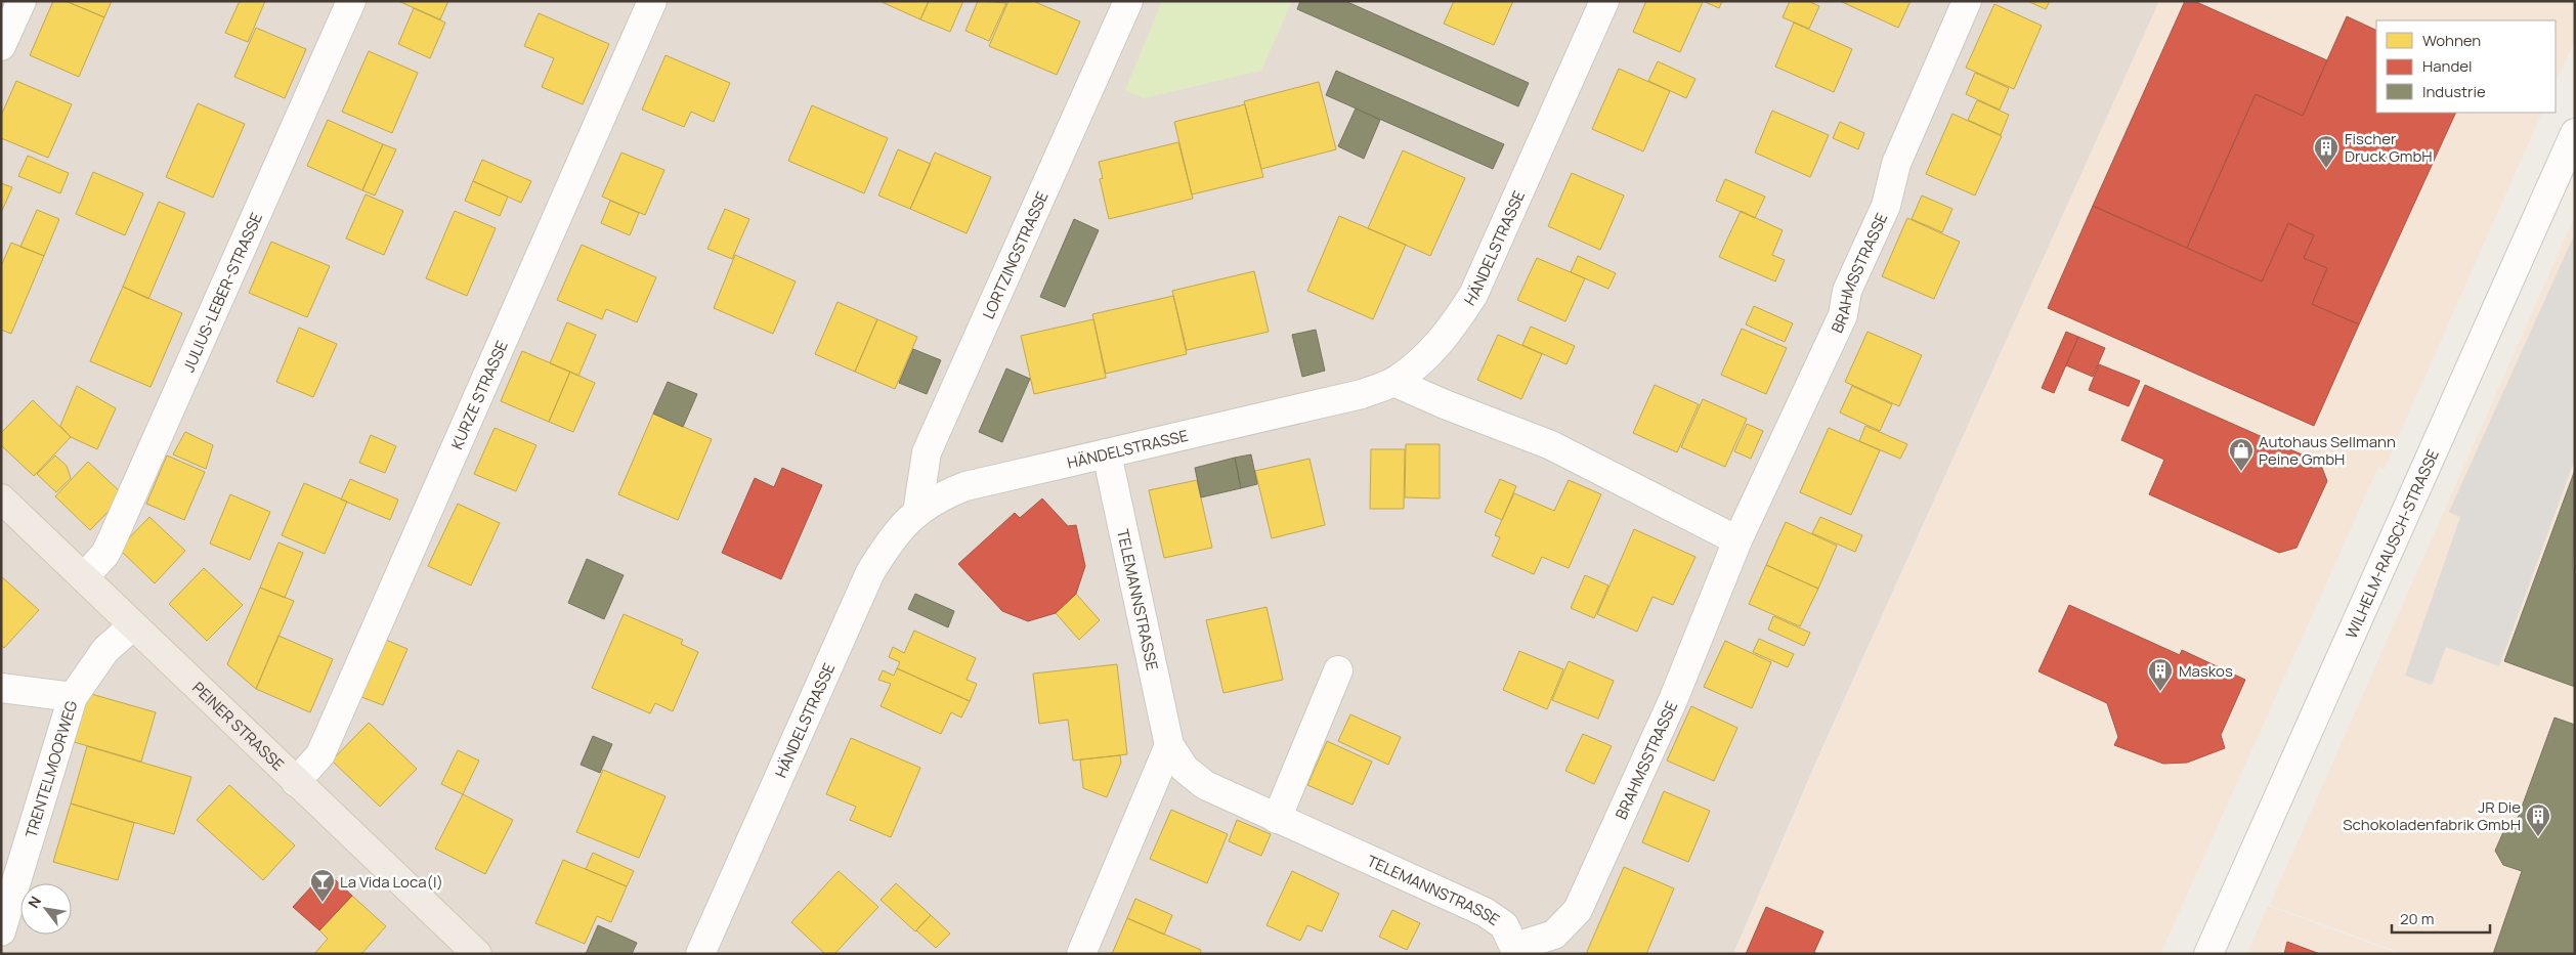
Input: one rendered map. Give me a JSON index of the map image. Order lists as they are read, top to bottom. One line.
{"streets":{"main road":["PEINER STRASSE"],"street":["HÄNDELSTRASSE","LORTZINGSTRASSE","BRAHMSSTRASSE","JULIUS-LEBER-STRASSE","KURZE STRASSE","WILHELM-RAUSCH-STRASSE","TELEMANNSTRASSE","TRENTELMOORWEG"]},"crossings":[["HÄNDELSTRASSE","LORTZINGSTRASSE"],["HÄNDELSTRASSE","TELEMANNSTRASSE"],["BRAHMSSTRASSE","TELEMANNSTRASSE"],["JULIUS-LEBER-STRASSE","PEINER STRASSE"],["KURZE STRASSE","PEINER STRASSE"],["PEINER STRASSE","TRENTELMOORWEG"]],"places":{"building":["Fischer Druck GmbH","Maskos","JR Die Schokoladenfabrik GmbH"],"shop":["Autohaus Sellmann Peine GmbH"],"bar":["La Vida Loca(l)"]},"legend":["Wohnen","Handel","Industrie"],"scale_bar":"20 m","north":"top left"}
